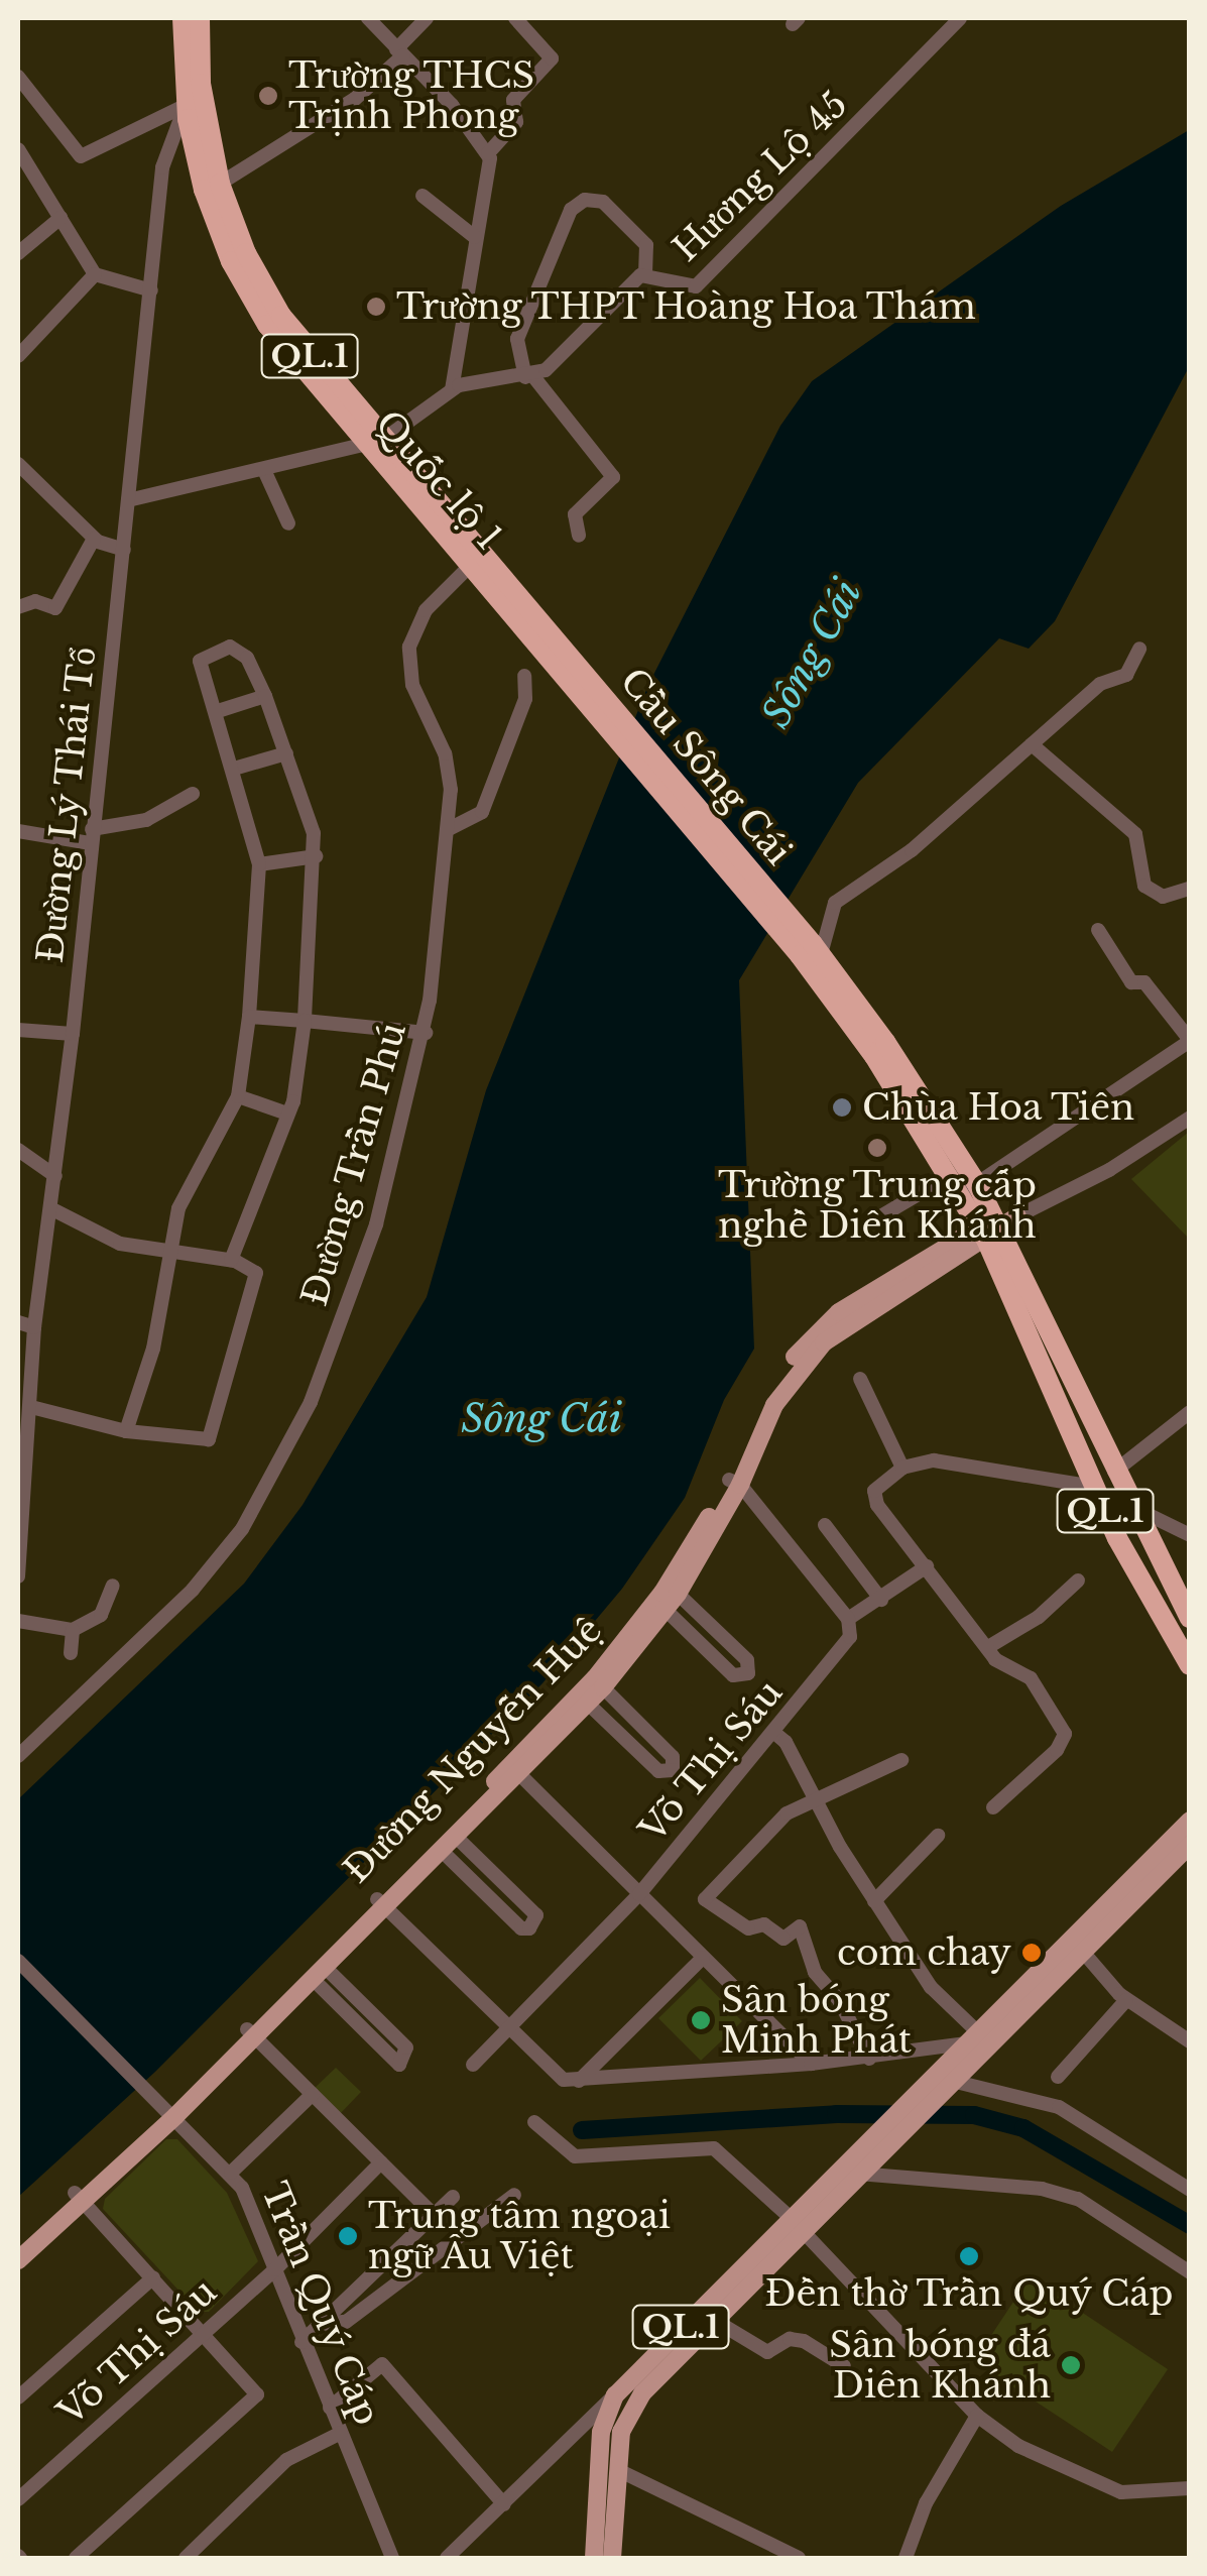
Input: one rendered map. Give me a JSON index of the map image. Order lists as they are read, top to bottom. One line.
{"streets":{"highway":["QL.1","Quốc lộ 1","Cầu Sông Cái"],"main road":["Đường Nguyễn Huệ"],"street":["Hương Lộ 45","Đường Lý Thái Tổ","Đường Trần Phú","Võ Thị Sáu","Trần Quý Cáp"]},"crossings":[["Hương Lộ 45","Quốc lộ 1"],["QL.1","Cầu Sông Cái"],["QL.1","Đường Nguyễn Huệ"],["Quốc lộ 1","Cầu Sông Cái"],["Quốc lộ 1","Đường Lý Thái Tổ"],["Quốc lộ 1","Đường Trần Phú"],["Đường Nguyễn Huệ","Trần Quý Cáp"],["Võ Thị Sáu","Trần Quý Cáp"]],"water":["Sông Cái"],"places":["Trường THCS Trịnh Phong","Trường THPT Hoàng Hoa Thám","Chùa Hoa Tiên","Trường Trung cấp nghề Diên Khánh","com chay","Sân bóng Minh Phát","Trung tâm ngoại ngữ Âu Việt","Đền thờ Trần Quý Cáp","Sân bóng đá Diên Khánh"]}
